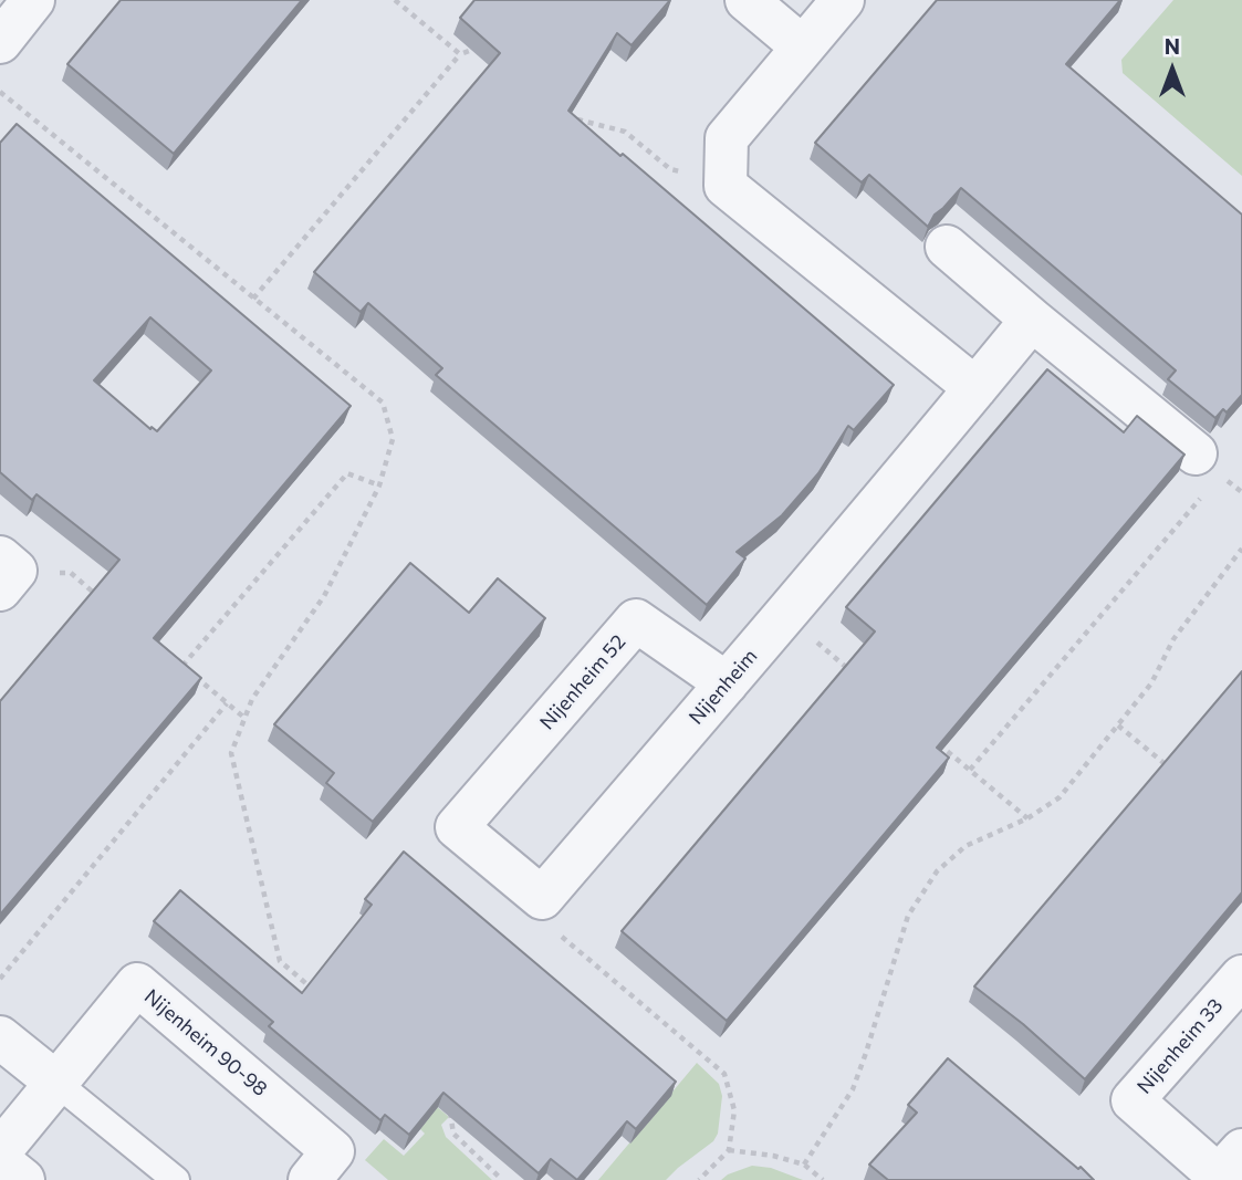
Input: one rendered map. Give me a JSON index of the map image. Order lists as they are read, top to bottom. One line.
{"streets":{"street":["Nijenheim 52","Nijenheim","Nijenheim 90-98","Nijenheim 33"]},"crossings":[["Nijenheim 52","Nijenheim"]],"north":"top"}
